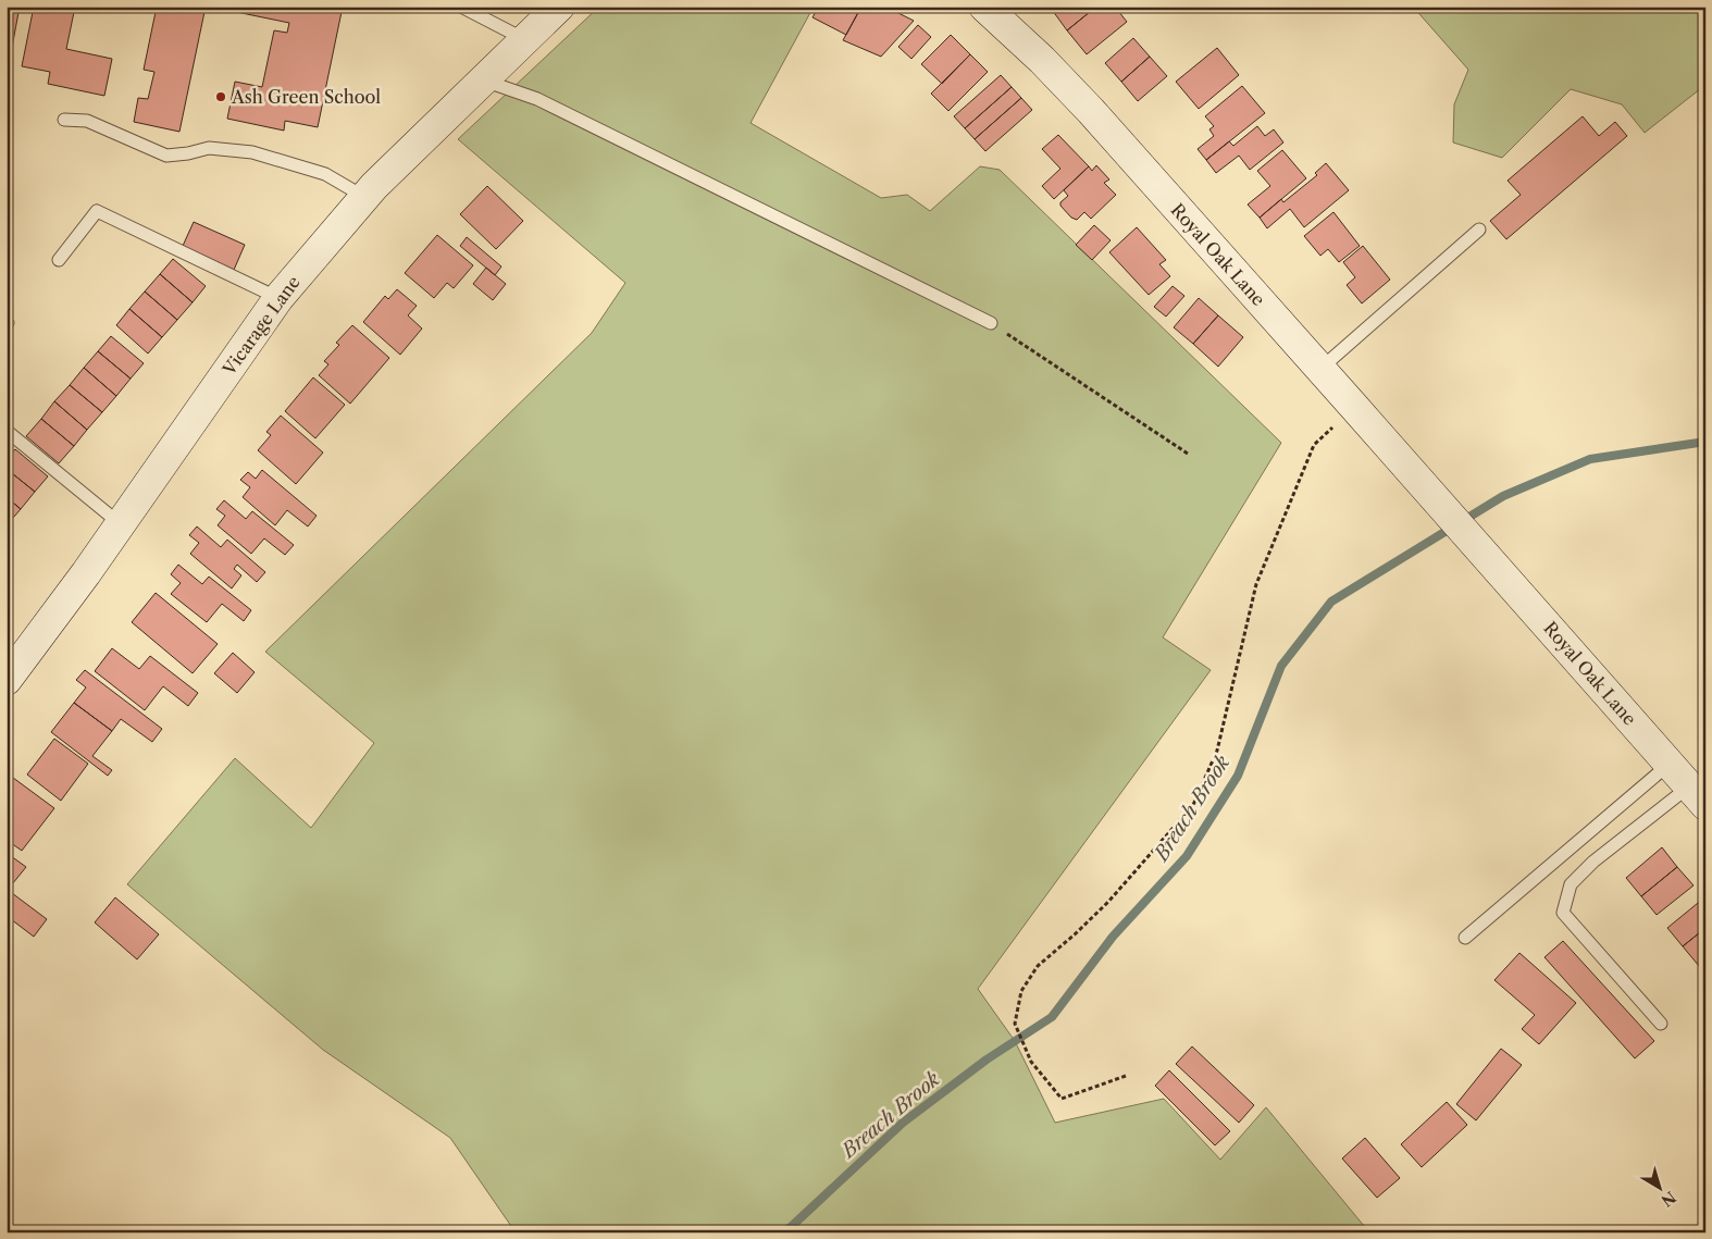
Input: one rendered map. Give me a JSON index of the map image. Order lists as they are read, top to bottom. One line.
{"streets":{"street":["Royal Oak Lane","Vicarage Lane"]},"water":["Breach Brook"],"places":["Ash Green School"],"north":"bottom right"}
